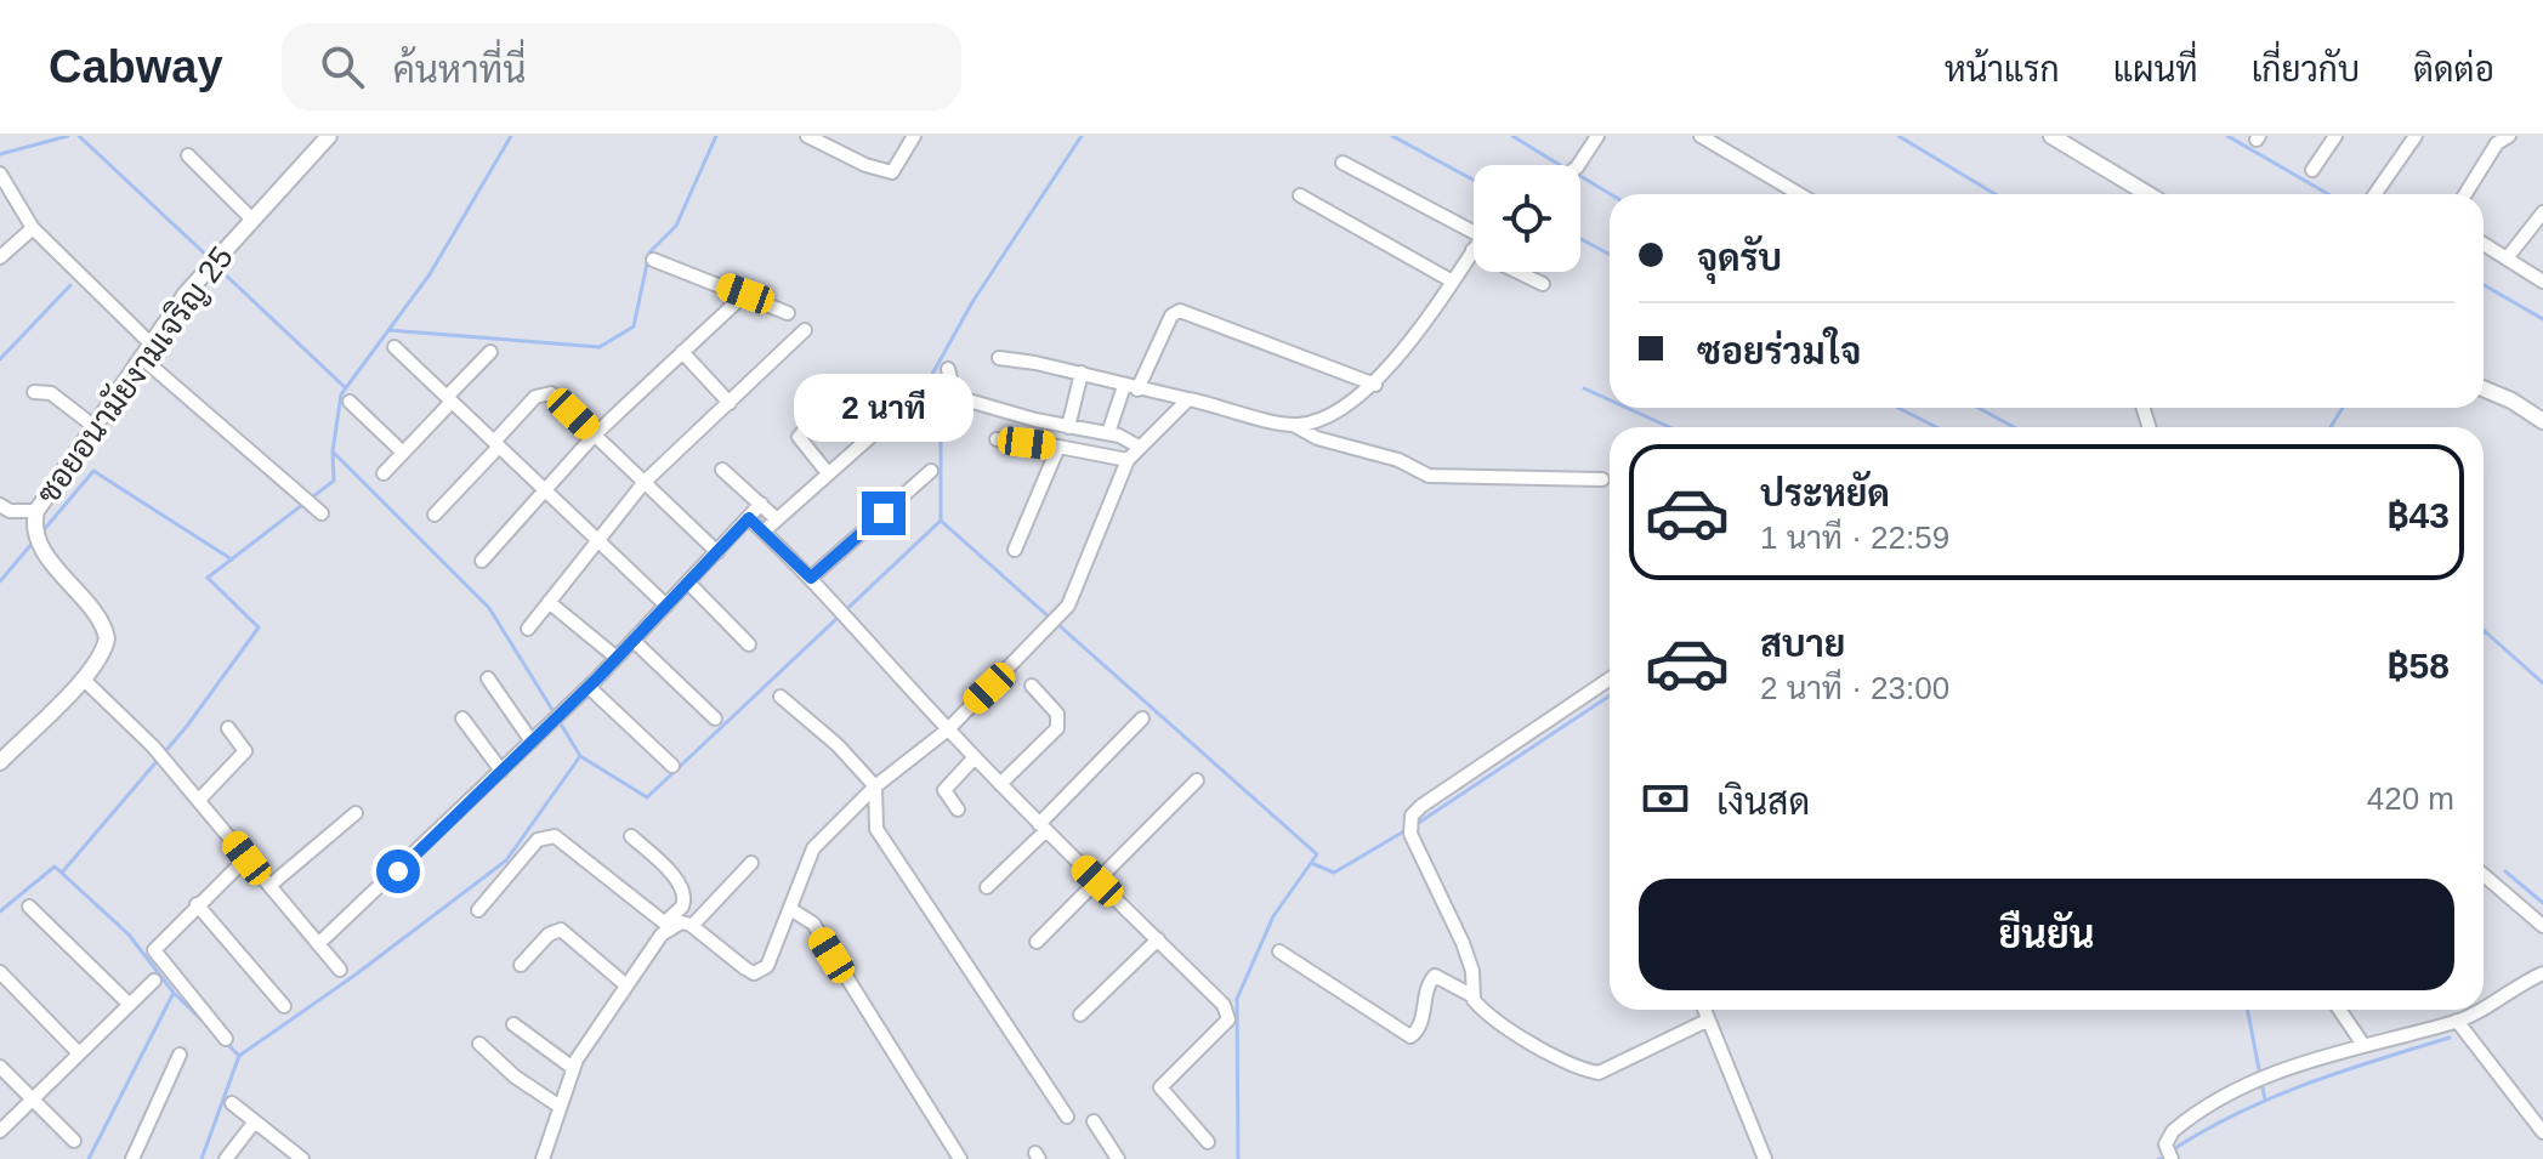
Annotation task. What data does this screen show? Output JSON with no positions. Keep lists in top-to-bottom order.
{
  "streets": {
    "street": ["ซอยอนามัยงามเจริญ 25"]
  },
  "page": {
    "header": "Cabway",
    "search": "ค้นหาที่นี่",
    "nav": [
      "หน้าแรก",
      "แผนที่",
      "เกี่ยวกับ",
      "ติดต่อ"
    ],
    "banner": ["จุดรับ", "ซอยร่วมใจ"],
    "bubble": "2 นาที",
    "list": [
      {
        "name": "ประหยัด",
        "note": "1 นาที · 22:59",
        "value": "฿43"
      },
      {
        "name": "สบาย",
        "note": "2 นาที · 23:00",
        "value": "฿58"
      }
    ],
    "pay": ["เงินสด", "420 m"],
    "buttons": "ยืนยัน"
  }
}
